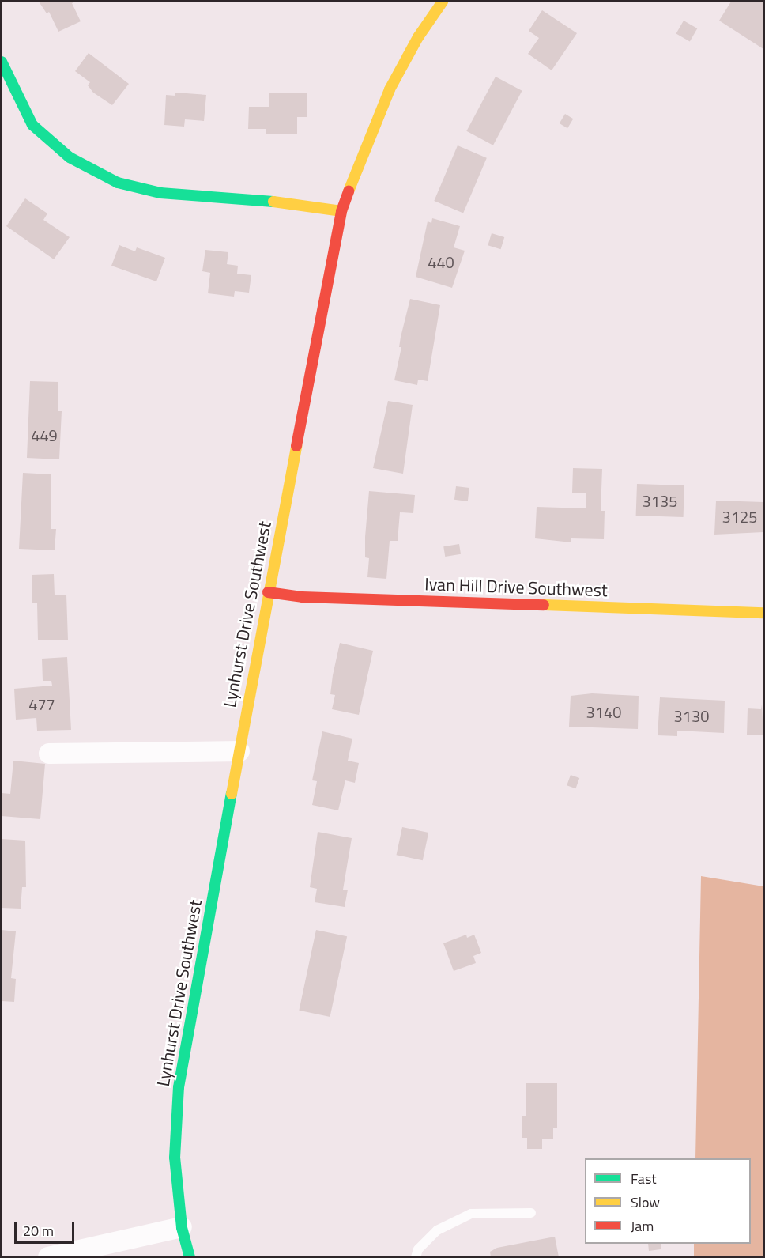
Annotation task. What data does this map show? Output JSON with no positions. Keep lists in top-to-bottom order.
{
  "streets": {
    "street": ["Ivan Hill Drive Southwest", "Lynhurst Drive Southwest"]
  },
  "crossings": [
    ["Ivan Hill Drive Southwest", "Lynhurst Drive Southwest"]
  ],
  "house_numbers": [
    "440",
    "449",
    "3135",
    "3125",
    "477",
    "3140",
    "3130"
  ],
  "legend": ["Fast", "Slow", "Jam"],
  "scale_bar": "20 m"
}
